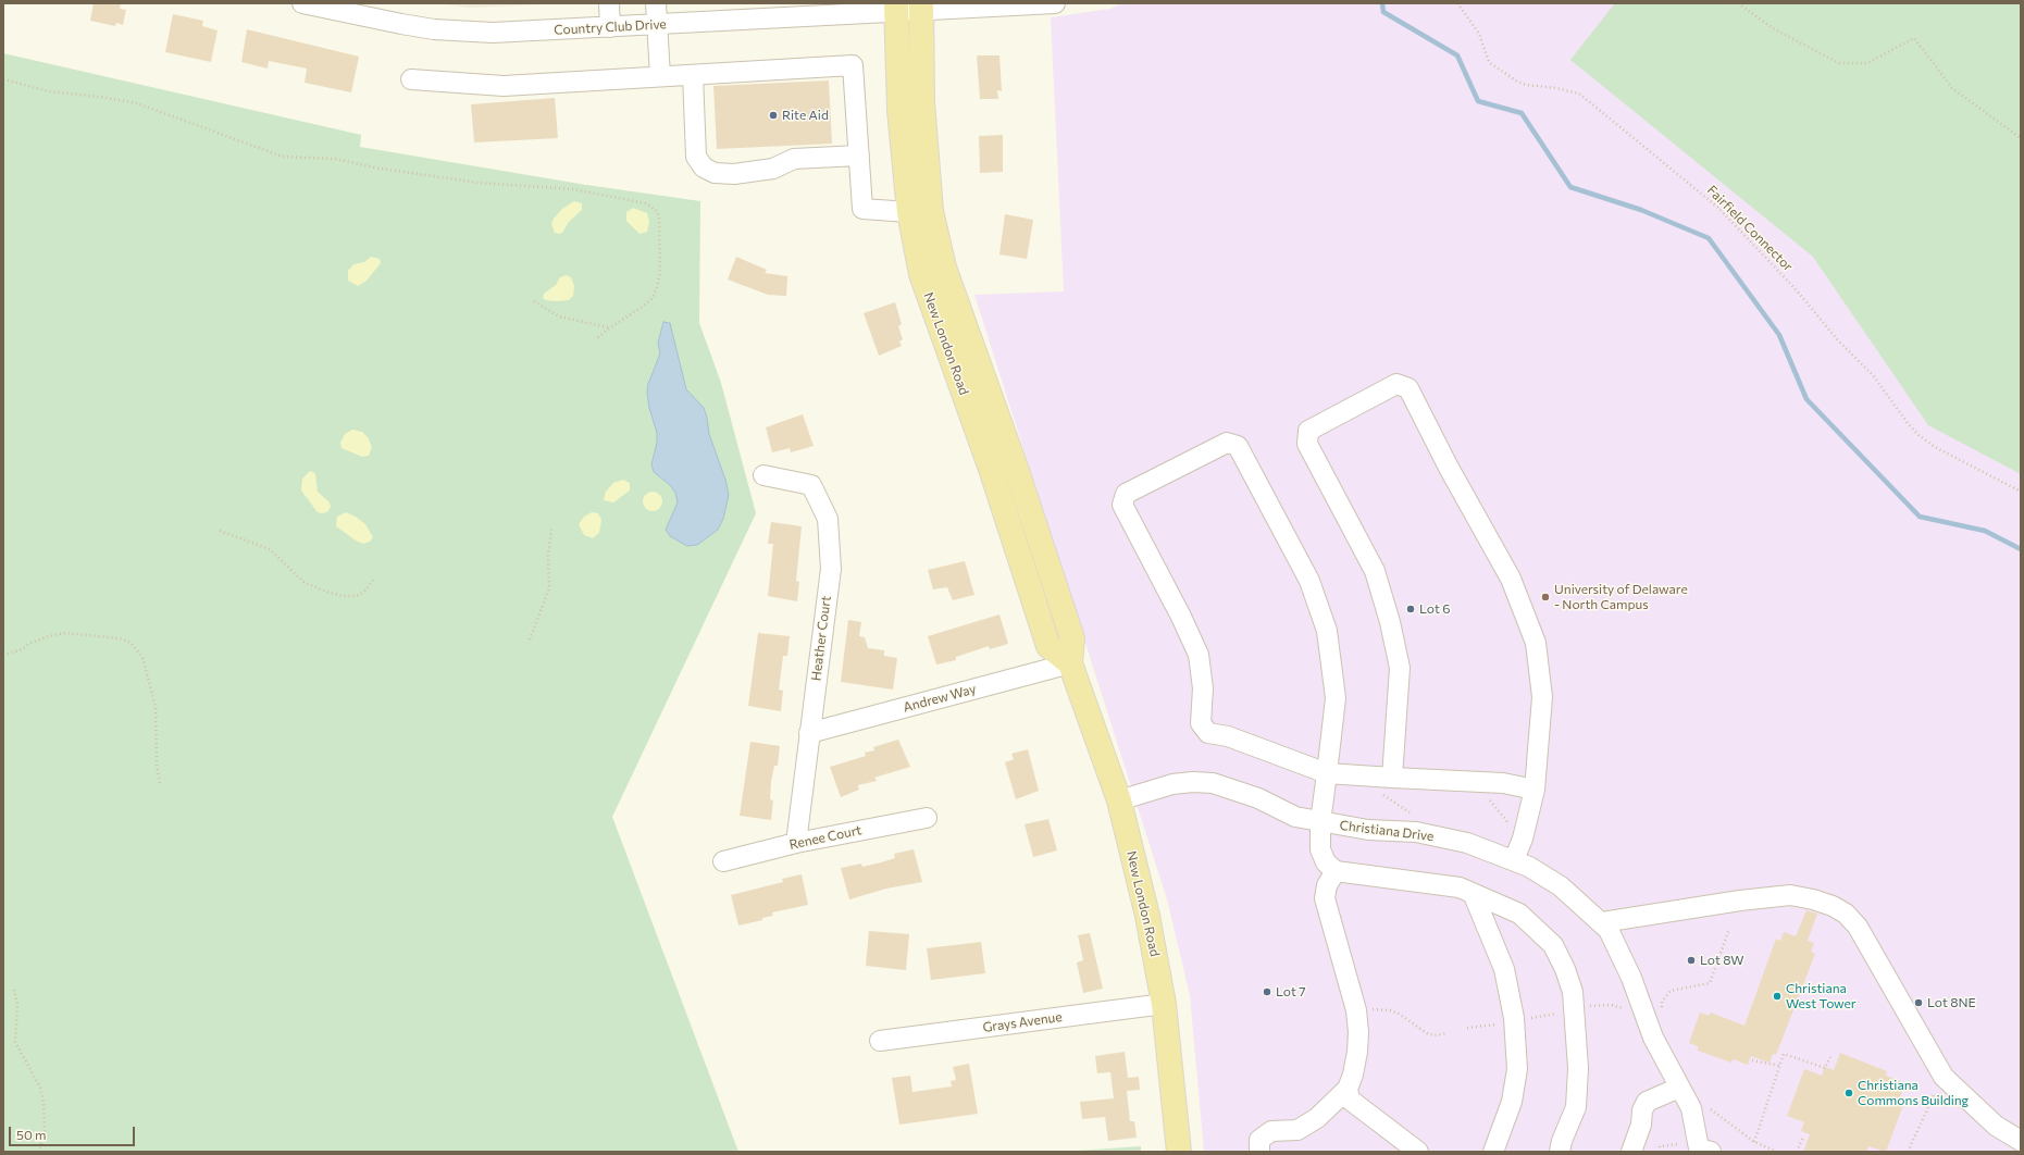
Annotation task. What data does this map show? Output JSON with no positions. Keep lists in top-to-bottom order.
{
  "streets": {
    "main road": ["New London Road"],
    "street": [
      "Country Club Drive",
      "Heather Court",
      "Andrew Way",
      "Christiana Drive",
      "Renee Court",
      "Grays Avenue"
    ],
    "path": ["Fairfield Connector"]
  },
  "crossings": [
    ["Country Club Drive", "New London Road"],
    ["New London Road", "Andrew Way"],
    ["New London Road", "Christiana Drive"],
    ["New London Road", "Grays Avenue"],
    ["Heather Court", "Andrew Way"],
    ["Heather Court", "Renee Court"]
  ],
  "places": [
    "Rite Aid",
    "University of Delaware - North Campus",
    "Lot 6",
    "Lot 8W",
    "Lot 7",
    "Christiana West Tower",
    "Lot 8NE",
    "Christiana Commons Building"
  ],
  "scale_bar": "50 m"
}
